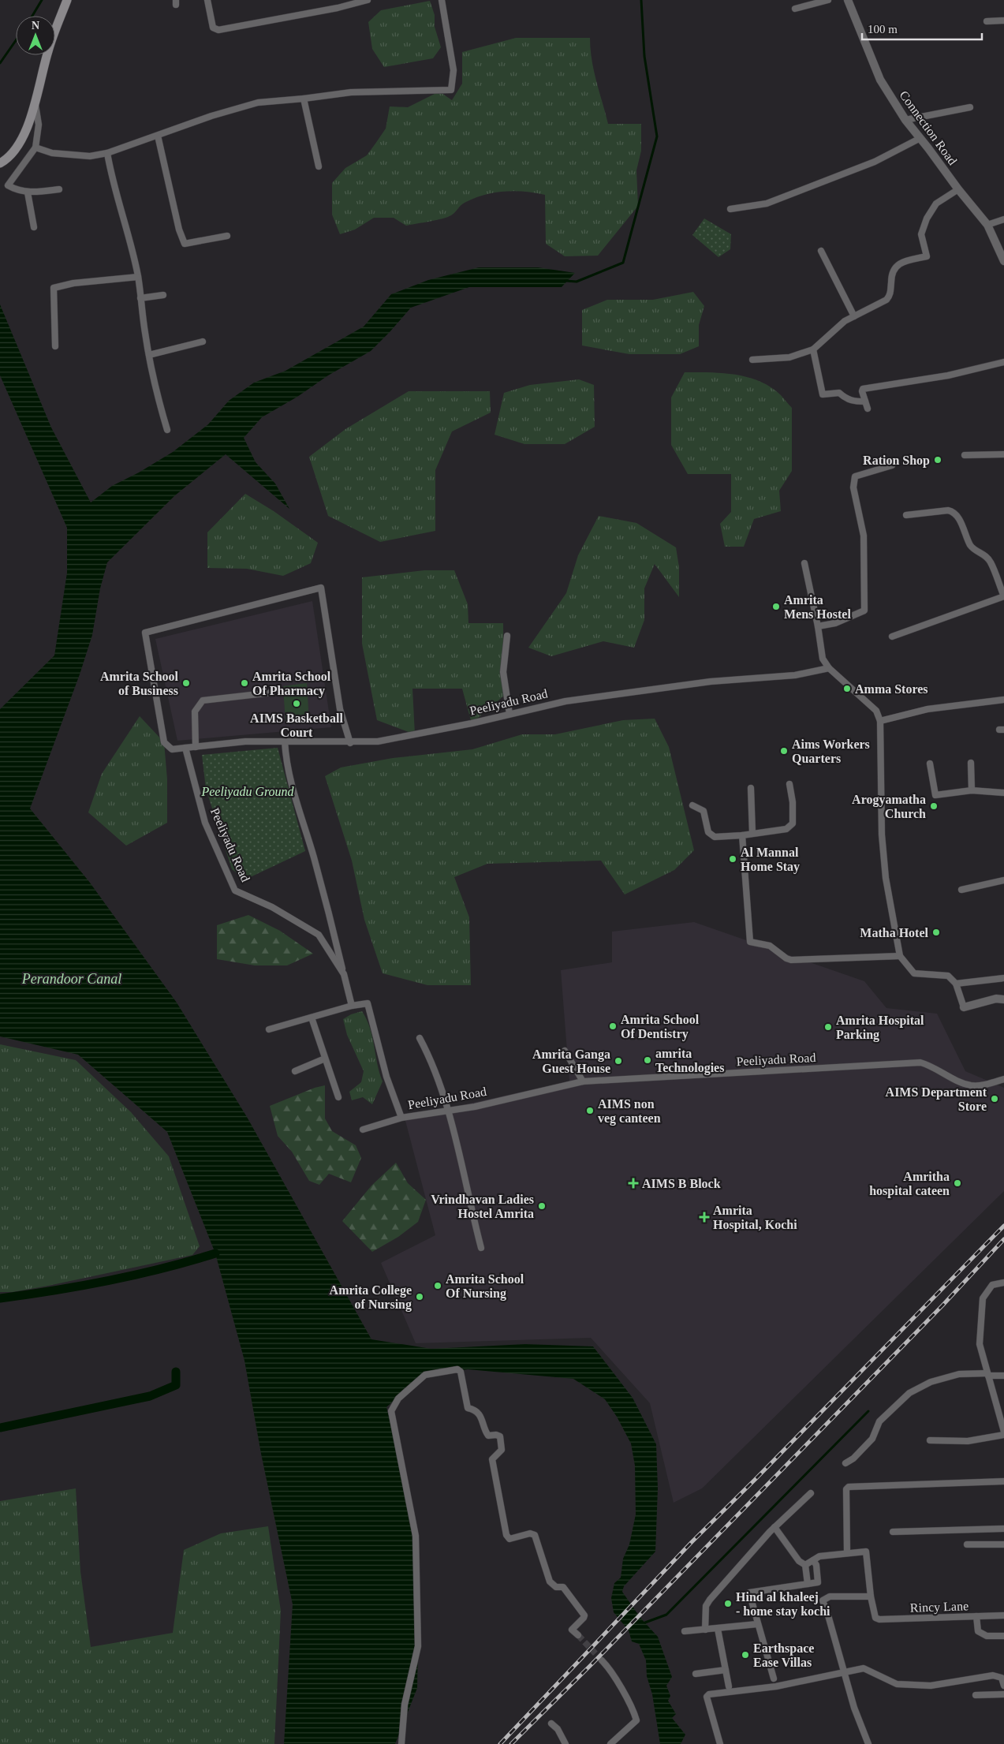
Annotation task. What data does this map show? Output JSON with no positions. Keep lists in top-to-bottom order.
{
  "streets": {
    "street": ["Connection Road", "Peeliyadu Road", "Rincy Lane"]
  },
  "water": ["Perandoor Canal"],
  "parks": ["Peeliyadu Ground"],
  "places": {
    "other": [
      "Ration Shop",
      "Amrita Mens Hostel",
      "Amrita School of Business",
      "Amrita School Of Pharmacy",
      "Amma Stores",
      "AIMS Basketball Court",
      "Aims Workers Quarters",
      "Arogyamatha Church",
      "Al Mannal Home Stay",
      "Matha Hotel",
      "Amrita School Of Dentistry",
      "Amrita Hospital Parking",
      "amrita Technologies",
      "Amrita Ganga Guest House",
      "AIMS Department Store",
      "AIMS non veg canteen",
      "Amritha hospital cateen",
      "Vrindhavan Ladies Hostel Amrita",
      "Amrita School Of Nursing",
      "Amrita College of Nursing",
      "Hind al khaleej - home stay kochi",
      "Earthspace Ease Villas"
    ],
    "health": ["AIMS B Block", "Amrita Hospital, Kochi"]
  },
  "scale_bar": "100 m",
  "north": "top"
}
